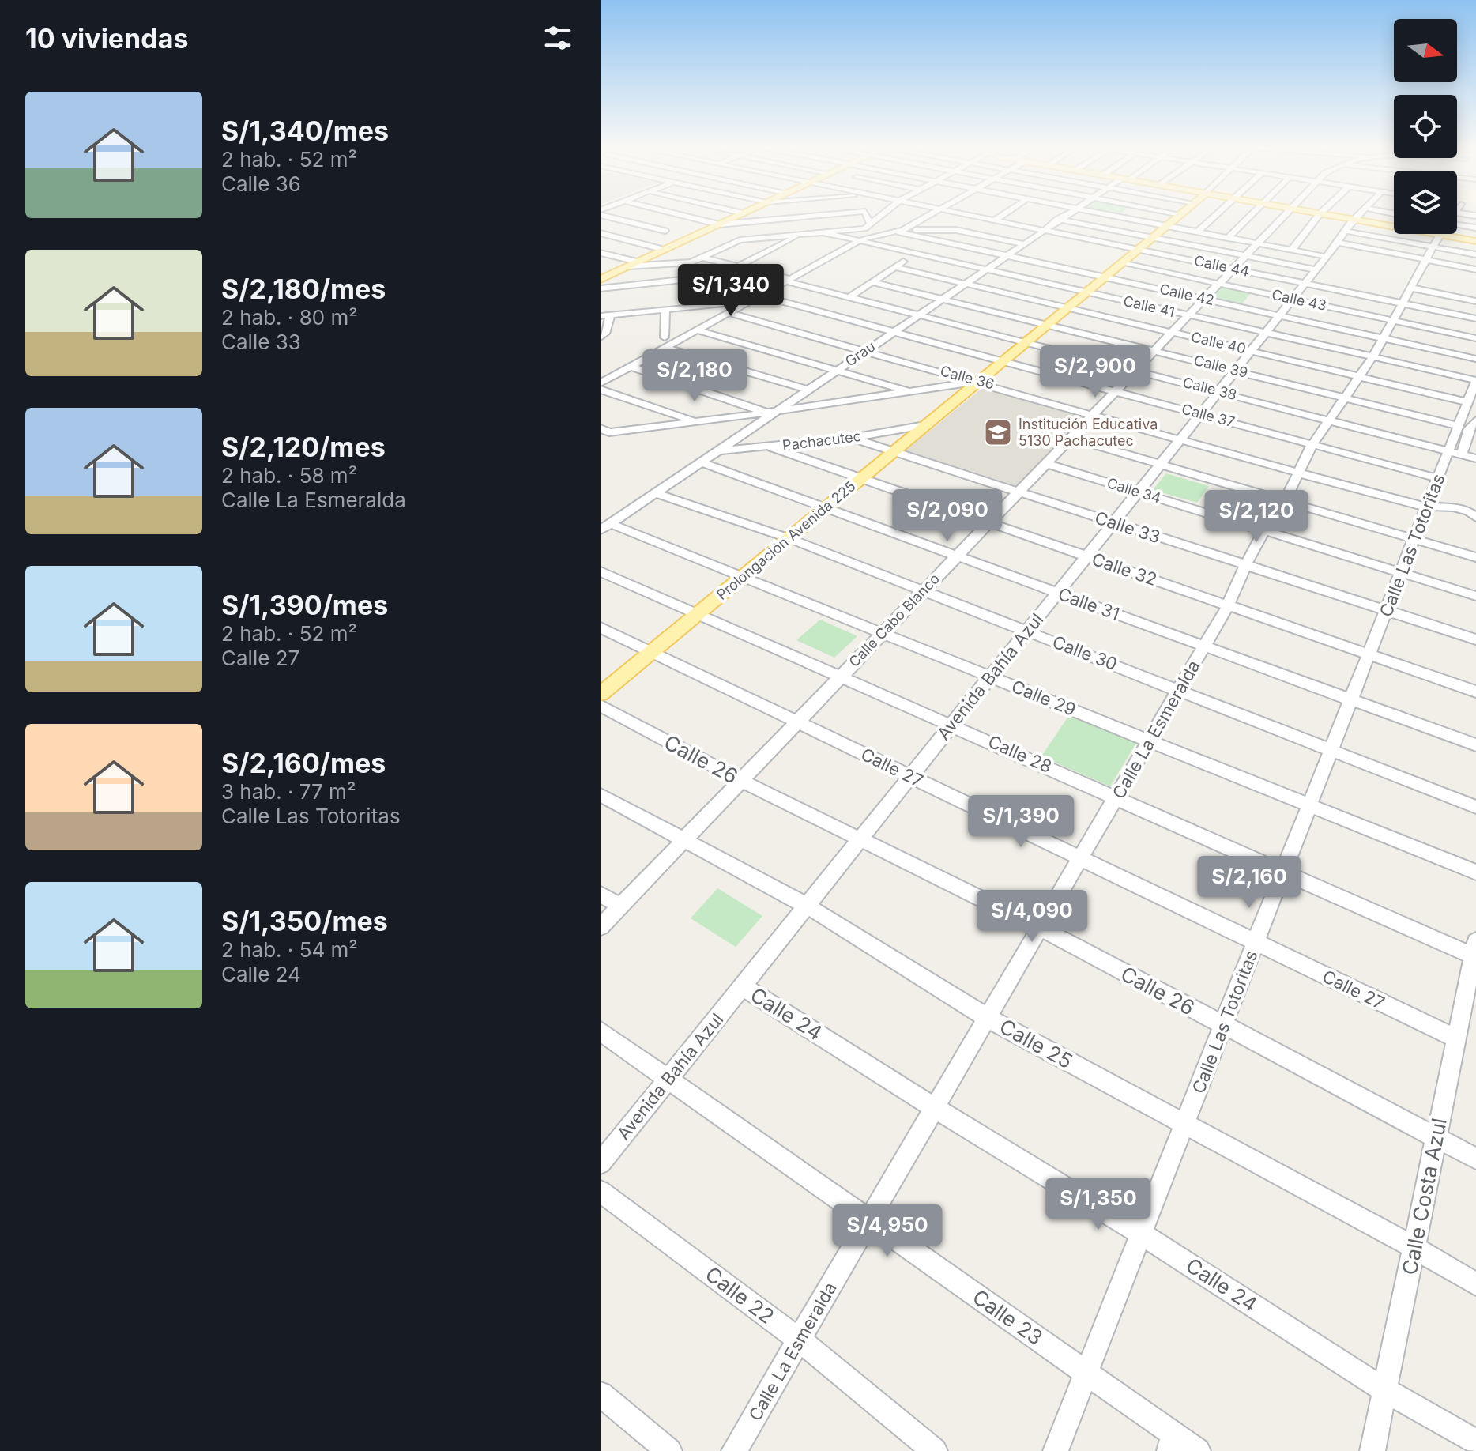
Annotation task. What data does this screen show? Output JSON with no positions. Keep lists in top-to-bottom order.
{
  "streets": {
    "main road": ["Prolongación Avenida 225"],
    "street": [
      "Calle 44",
      "Calle 42",
      "Calle 43",
      "Calle 41",
      "Calle 40",
      "Grau",
      "Calle 39",
      "Calle 36",
      "Calle 38",
      "Calle 37",
      "Pachacutec",
      "Calle 34",
      "Calle 33",
      "Calle Las Totoritas",
      "Calle 32",
      "Calle 31",
      "Calle Cabo Blanco",
      "Calle 30",
      "Avenida Bahía Azul",
      "Calle 29",
      "Calle La Esmeralda",
      "Calle 28",
      "Calle 26",
      "Calle 27",
      "Calle 24",
      "Calle 25",
      "Calle Costa Azul",
      "Calle 22",
      "Calle 23"
    ]
  },
  "crossings": [
    ["Calle 44", "Grau"],
    ["Calle 44", "Prolongación Avenida 225"],
    ["Calle 44", "Calle Cabo Blanco"],
    ["Calle 44", "Avenida Bahía Azul"],
    ["Calle 44", "Calle La Esmeralda"],
    ["Calle 42", "Grau"],
    ["Calle 42", "Prolongación Avenida 225"],
    ["Calle 42", "Calle Cabo Blanco"],
    ["Calle 42", "Avenida Bahía Azul"],
    ["Calle 42", "Calle La Esmeralda"],
    ["Calle 43", "Prolongación Avenida 225"],
    ["Calle 43", "Calle Cabo Blanco"],
    ["Calle 43", "Avenida Bahía Azul"],
    ["Calle 43", "Calle La Esmeralda"],
    ["Calle 41", "Grau"],
    ["Calle 41", "Prolongación Avenida 225"],
    ["Calle 41", "Calle Las Totoritas"],
    ["Calle 41", "Calle Cabo Blanco"],
    ["Calle 41", "Avenida Bahía Azul"],
    ["Calle 41", "Calle La Esmeralda"],
    ["Calle 40", "Grau"],
    ["Calle 40", "Prolongación Avenida 225"],
    ["Calle 40", "Calle Las Totoritas"],
    ["Calle 40", "Calle Cabo Blanco"],
    ["Calle 40", "Avenida Bahía Azul"],
    ["Calle 40", "Calle La Esmeralda"],
    ["Grau", "Calle 39"],
    ["Grau", "Calle 36"],
    ["Grau", "Calle 38"],
    ["Grau", "Calle 37"],
    ["Grau", "Pachacutec"],
    ["Grau", "Calle 31"],
    ["Grau", "Calle 30"],
    ["Grau", "Calle 29"],
    ["Calle 39", "Calle 38"],
    ["Calle 39", "Prolongación Avenida 225"],
    ["Calle 39", "Calle Las Totoritas"],
    ["Calle 39", "Calle Cabo Blanco"],
    ["Calle 39", "Avenida Bahía Azul"],
    ["Calle 39", "Calle La Esmeralda"],
    ["Calle 36", "Prolongación Avenida 225"],
    ["Calle 36", "Calle Las Totoritas"],
    ["Calle 36", "Calle Cabo Blanco"],
    ["Calle 36", "Avenida Bahía Azul"],
    ["Calle 36", "Calle La Esmeralda"],
    ["Calle 38", "Prolongación Avenida 225"],
    ["Calle 38", "Calle Las Totoritas"],
    ["Calle 38", "Calle Cabo Blanco"],
    ["Calle 38", "Avenida Bahía Azul"],
    ["Calle 38", "Calle La Esmeralda"],
    ["Calle 37", "Prolongación Avenida 225"],
    ["Calle 37", "Calle Las Totoritas"],
    ["Calle 37", "Calle Cabo Blanco"],
    ["Calle 37", "Avenida Bahía Azul"],
    ["Calle 37", "Calle La Esmeralda"],
    ["Pachacutec", "Calle 33"],
    ["Pachacutec", "Prolongación Avenida 225"],
    ["Pachacutec", "Calle 32"],
    ["Calle 34", "Calle Las Totoritas"],
    ["Calle 34", "Calle Cabo Blanco"],
    ["Calle 34", "Avenida Bahía Azul"],
    ["Calle 34", "Calle La Esmeralda"],
    ["Calle 33", "Prolongación Avenida 225"],
    ["Calle 33", "Calle Las Totoritas"],
    ["Calle 33", "Calle Cabo Blanco"],
    ["Calle 33", "Avenida Bahía Azul"],
    ["Calle 33", "Calle La Esmeralda"],
    ["Prolongación Avenida 225", "Calle 32"],
    ["Prolongación Avenida 225", "Calle 31"],
    ["Prolongación Avenida 225", "Calle 30"],
    ["Prolongación Avenida 225", "Calle 29"],
    ["Prolongación Avenida 225", "Calle 28"],
    ["Prolongación Avenida 225", "Calle 27"],
    ["Calle Las Totoritas", "Calle 32"],
    ["Calle Las Totoritas", "Calle 31"],
    ["Calle Las Totoritas", "Calle 30"],
    ["Calle Las Totoritas", "Calle 29"],
    ["Calle Las Totoritas", "Calle 28"],
    ["Calle Las Totoritas", "Calle 26"],
    ["Calle Las Totoritas", "Calle 27"],
    ["Calle Las Totoritas", "Calle 24"],
    ["Calle Las Totoritas", "Calle 25"],
    ["Calle Las Totoritas", "Calle 23"],
    ["Calle 32", "Calle Cabo Blanco"],
    ["Calle 32", "Avenida Bahía Azul"],
    ["Calle 32", "Calle La Esmeralda"],
    ["Calle 31", "Calle Cabo Blanco"],
    ["Calle 31", "Avenida Bahía Azul"],
    ["Calle 31", "Calle La Esmeralda"],
    ["Calle Cabo Blanco", "Calle 30"],
    ["Calle Cabo Blanco", "Calle 29"],
    ["Calle Cabo Blanco", "Calle 28"],
    ["Calle Cabo Blanco", "Calle 26"],
    ["Calle Cabo Blanco", "Calle 27"],
    ["Calle Cabo Blanco", "Calle 25"],
    ["Calle 30", "Avenida Bahía Azul"],
    ["Calle 30", "Calle La Esmeralda"],
    ["Avenida Bahía Azul", "Calle 29"],
    ["Avenida Bahía Azul", "Calle 28"],
    ["Avenida Bahía Azul", "Calle 26"],
    ["Avenida Bahía Azul", "Calle 27"],
    ["Avenida Bahía Azul", "Calle 24"],
    ["Avenida Bahía Azul", "Calle 25"],
    ["Avenida Bahía Azul", "Calle 23"],
    ["Calle 29", "Calle La Esmeralda"],
    ["Calle La Esmeralda", "Calle 28"],
    ["Calle La Esmeralda", "Calle 26"],
    ["Calle La Esmeralda", "Calle 27"],
    ["Calle La Esmeralda", "Calle 24"],
    ["Calle La Esmeralda", "Calle 25"],
    ["Calle La Esmeralda", "Calle 22"],
    ["Calle La Esmeralda", "Calle 23"],
    ["Calle 28", "Calle Costa Azul"],
    ["Calle 26", "Calle Costa Azul"],
    ["Calle 27", "Calle Costa Azul"],
    ["Calle 24", "Calle Costa Azul"],
    ["Calle 25", "Calle Costa Azul"]
  ],
  "places": {
    "school or university": ["Institución Educativa 5130 Pachacutec"]
  },
  "north": "right",
  "page": {
    "heading": "10 viviendas",
    "list": [
      {
        "name": "S/1,340/mes",
        "note": "2 hab. · 52 m² · Calle 36"
      },
      {
        "name": "S/2,180/mes",
        "note": "2 hab. · 80 m² · Calle 33"
      },
      {
        "name": "S/2,120/mes",
        "note": "2 hab. · 58 m² · Calle La Esmeralda"
      },
      {
        "name": "S/1,390/mes",
        "note": "2 hab. · 52 m² · Calle 27"
      },
      {
        "name": "S/2,160/mes",
        "note": "3 hab. · 77 m² · Calle Las Totoritas"
      },
      {
        "name": "S/1,350/mes",
        "note": "2 hab. · 54 m² · Calle 24"
      }
    ],
    "price": [
      "S/1,340",
      "S/2,900",
      "S/2,180",
      "S/2,090",
      "S/2,120",
      "S/1,390",
      "S/2,160",
      "S/4,090",
      "S/1,350",
      "S/4,950"
    ]
  }
}
